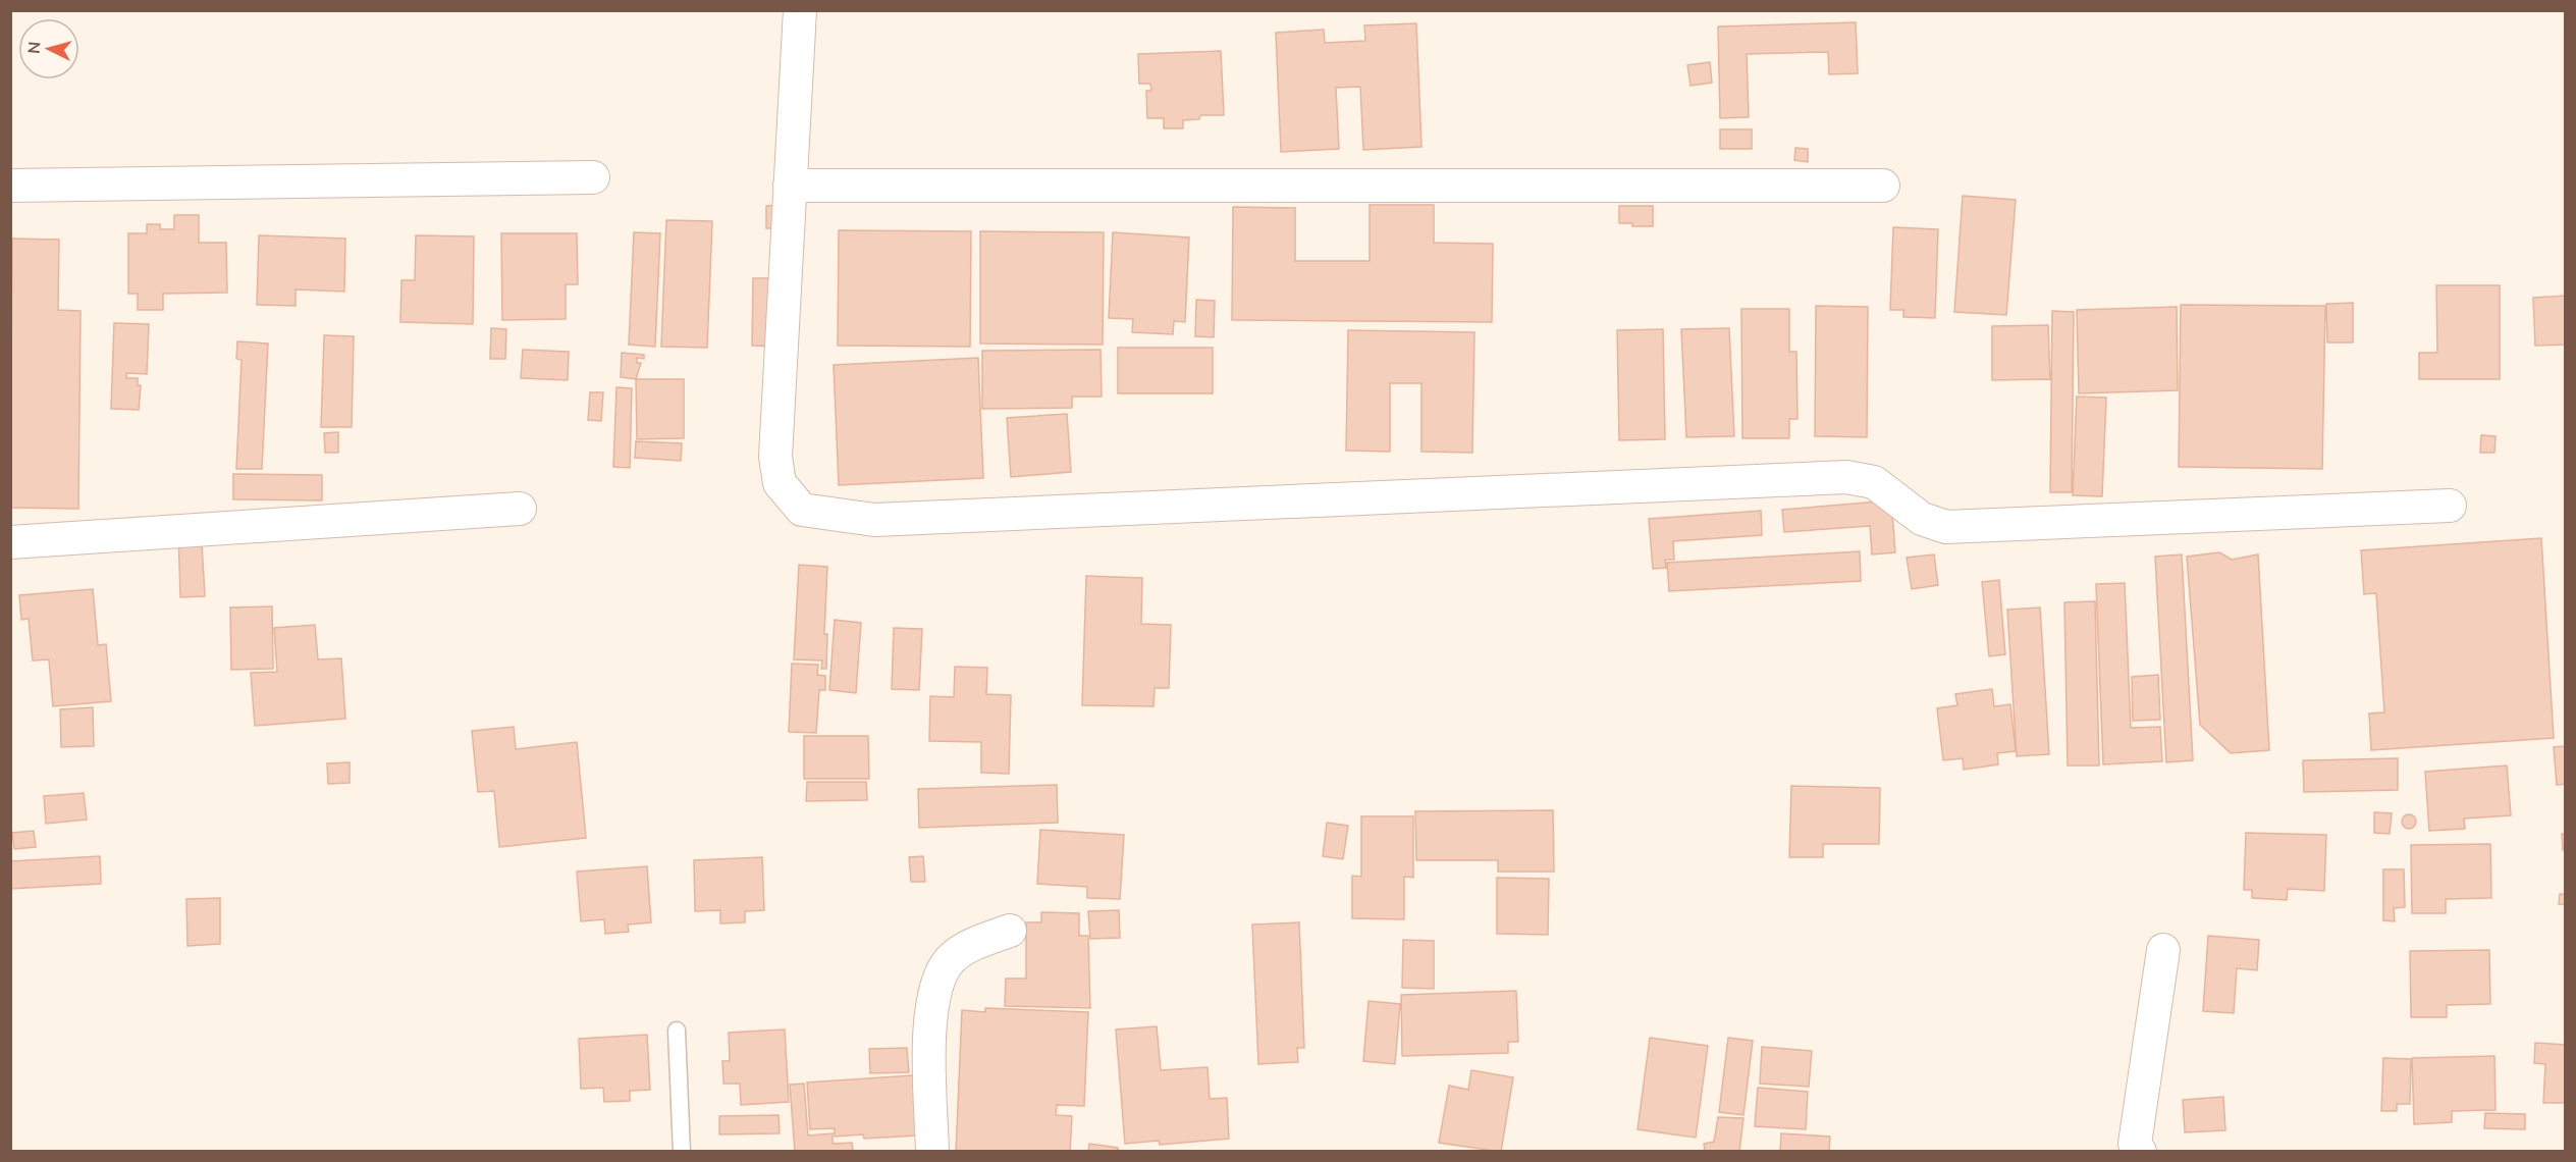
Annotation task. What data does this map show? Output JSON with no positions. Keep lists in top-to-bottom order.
{
  "north": "left"
}
